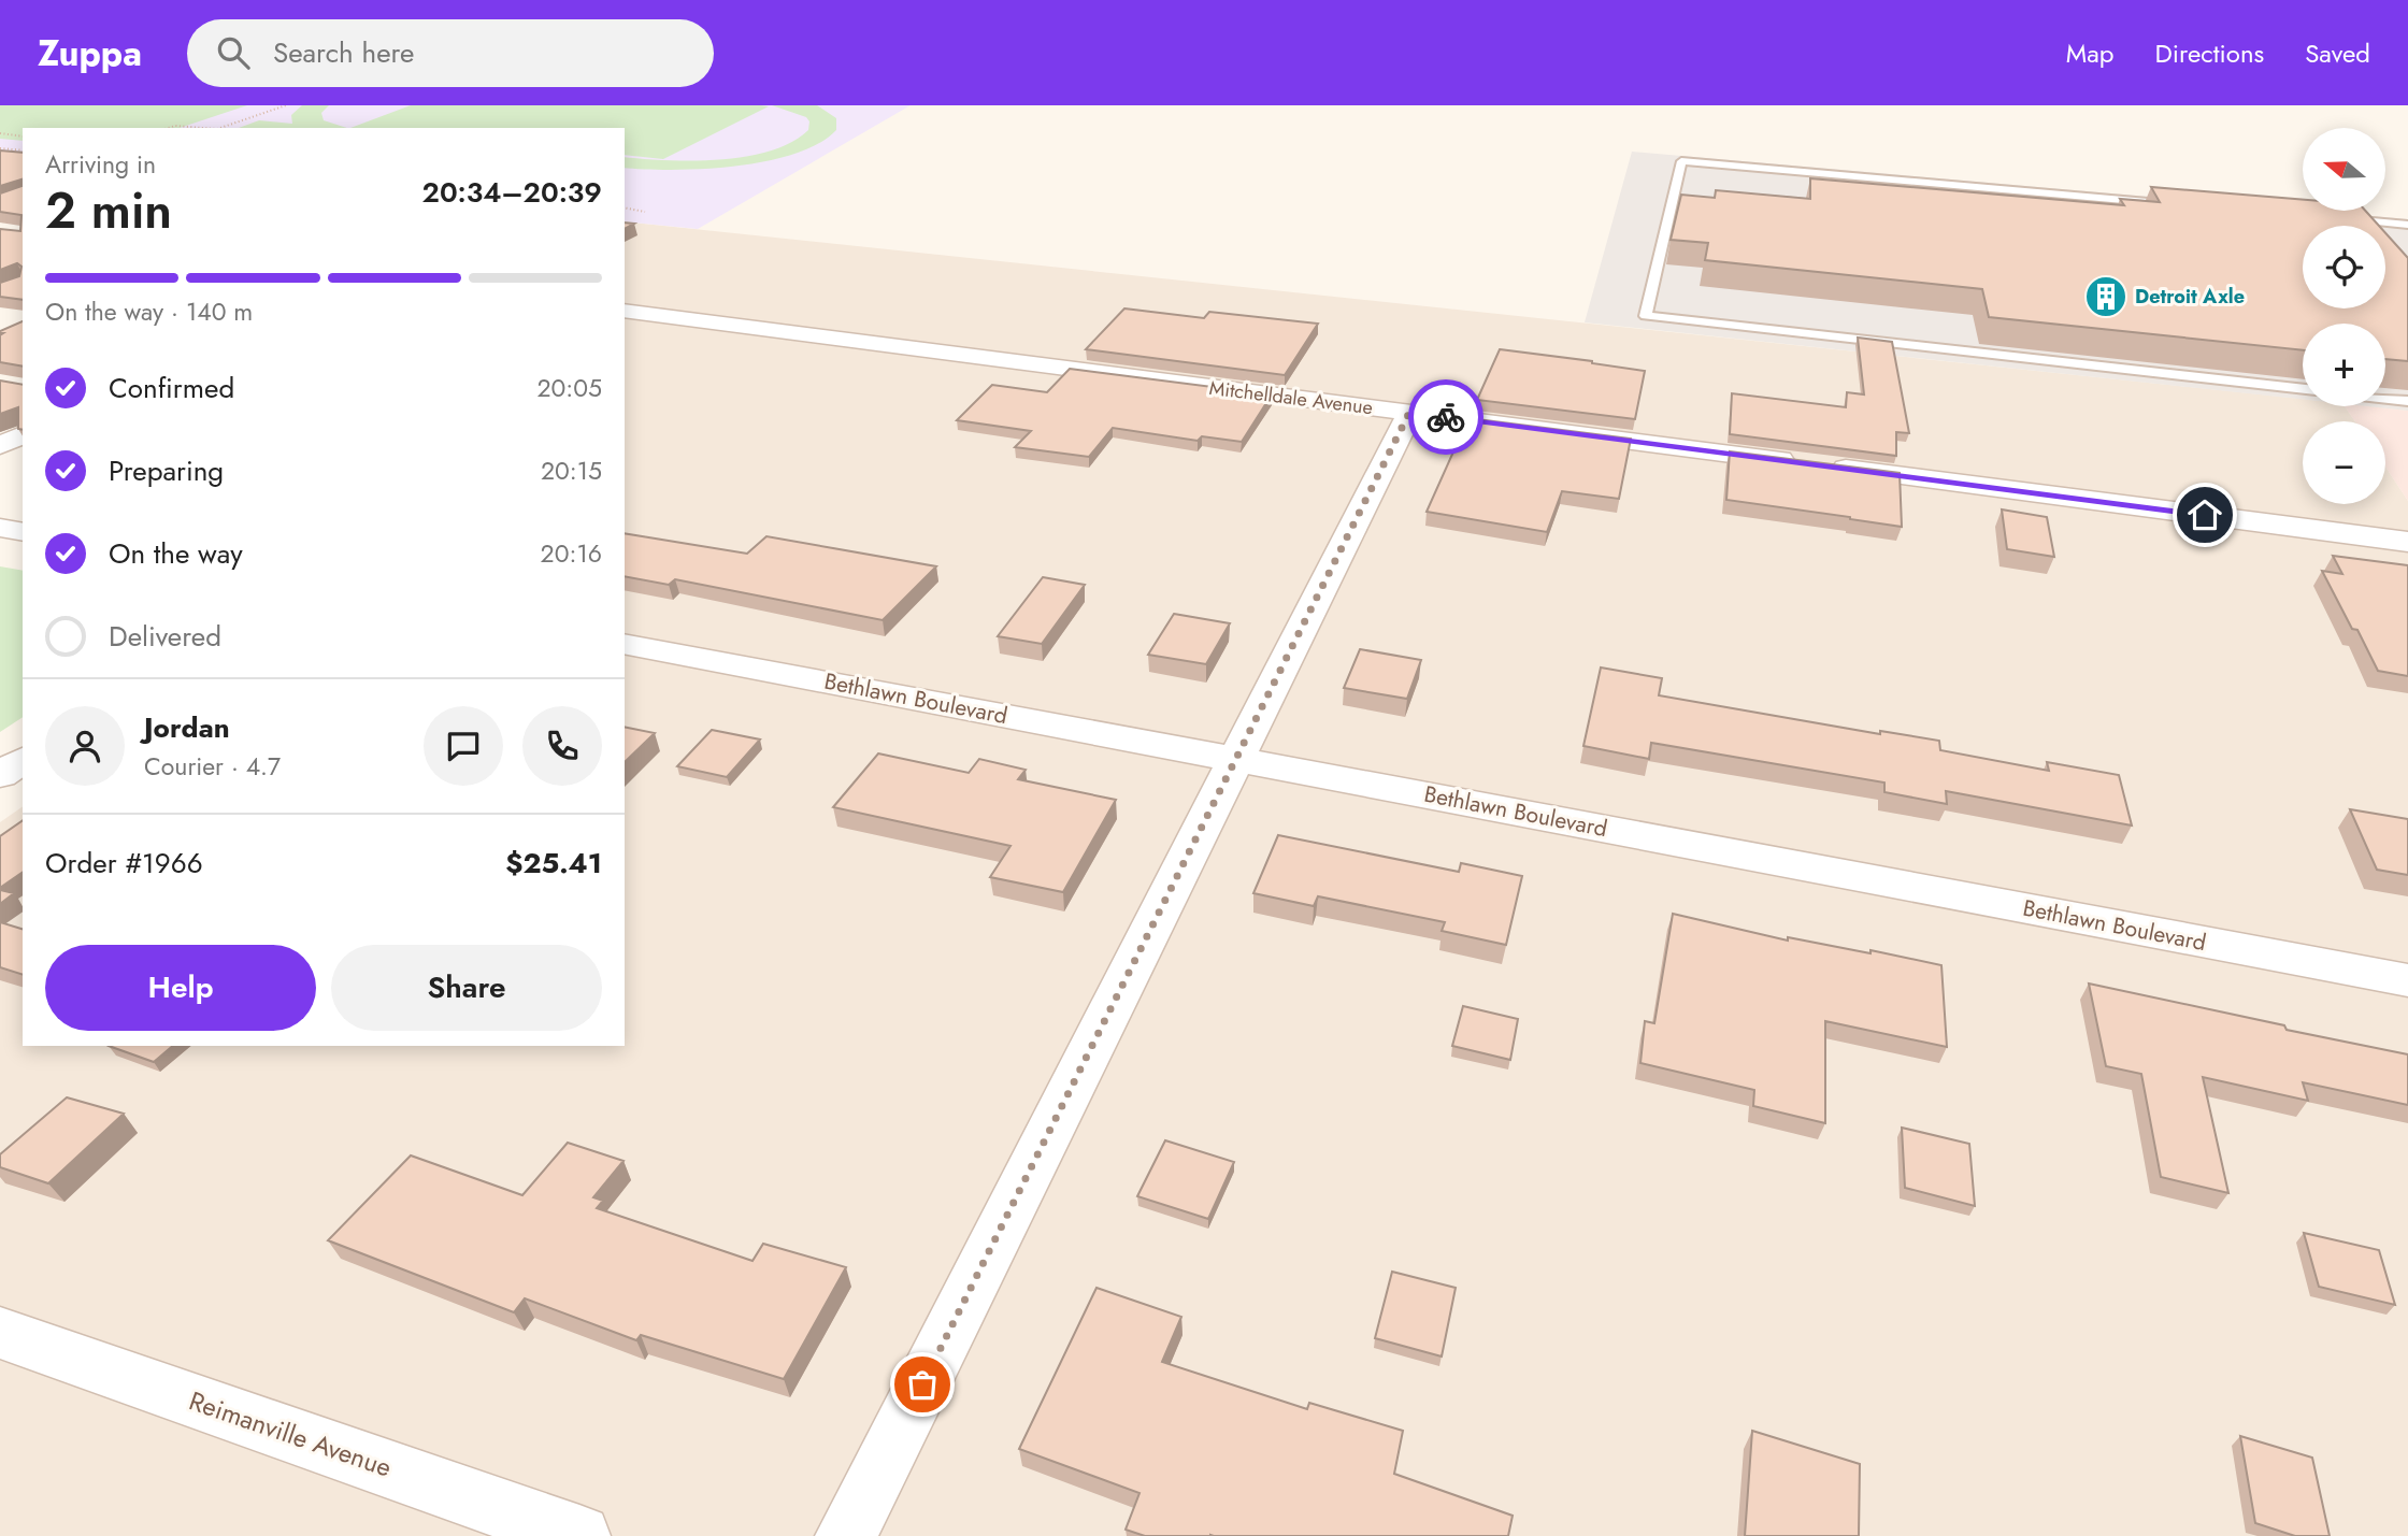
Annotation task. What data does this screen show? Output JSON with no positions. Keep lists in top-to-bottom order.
{
  "streets": {
    "street": ["Mitchelldale Avenue", "Bethlawn Boulevard", "Reimanville Avenue"]
  },
  "places": {
    "building": ["Detroit Axle"]
  },
  "north": "left",
  "page": {
    "header": "Zuppa",
    "search": "Search here",
    "nav": ["Map", "Directions", "Saved"],
    "map_buttons": ["+", "−"],
    "heading": ["2 min", "Arriving in", "20:34–20:39"],
    "panel": [
      "Jordan",
      "Courier · 4.7",
      "Order #1966",
      "$25.41"
    ],
    "bar": "On the way · 140 m",
    "list": [
      ["Confirmed", "20:05"],
      ["Preparing", "20:15"],
      ["On the way", "20:16"],
      "Delivered"
    ],
    "buttons": ["Help", "Share"]
  }
}
